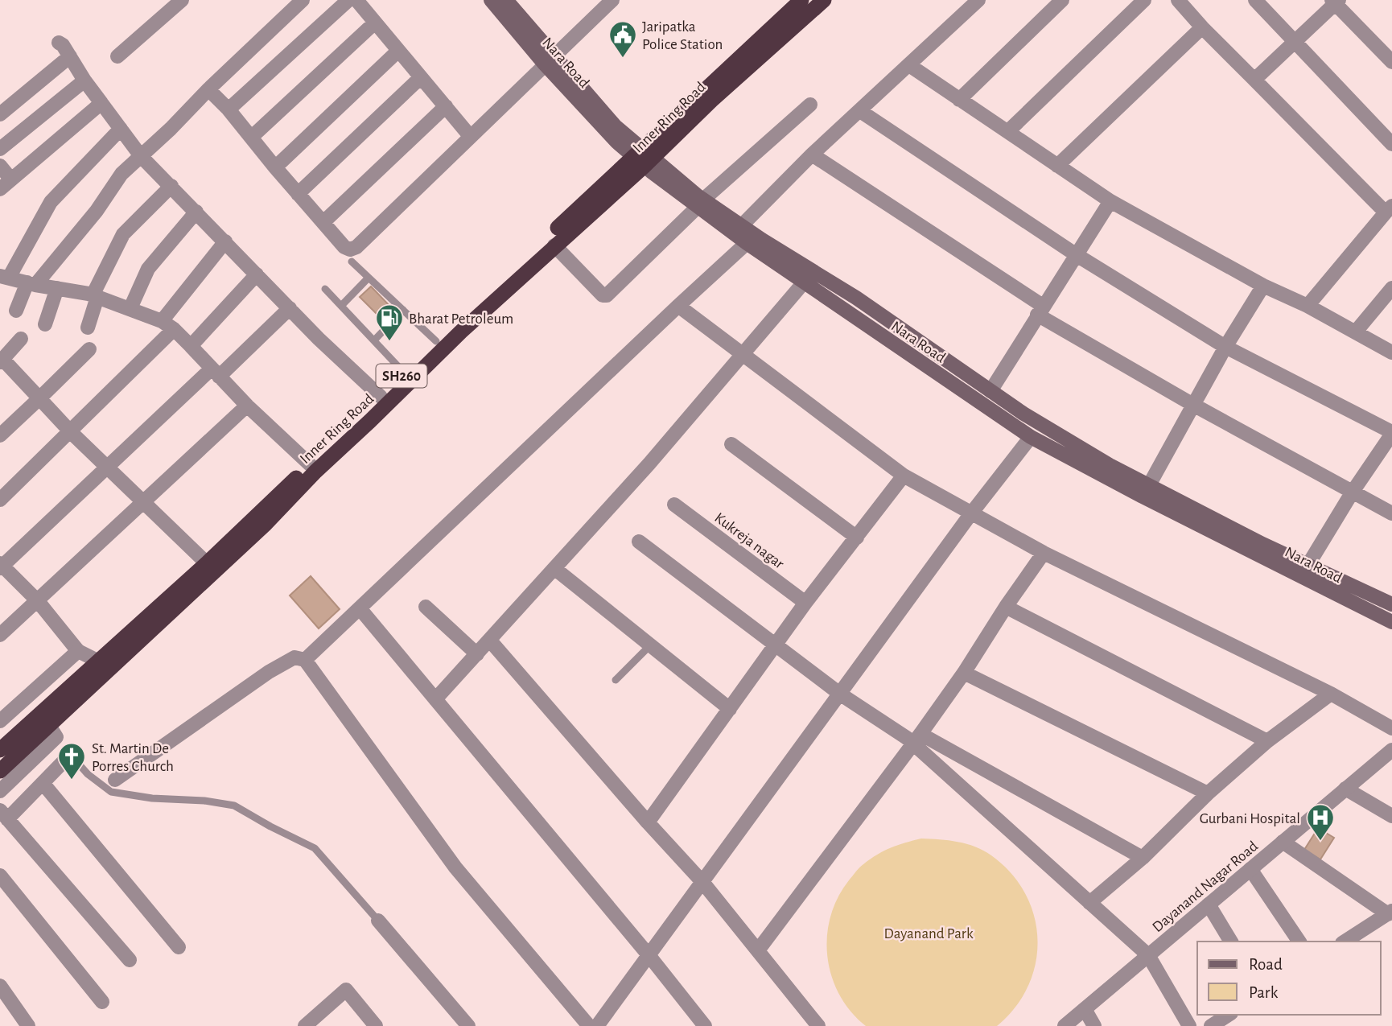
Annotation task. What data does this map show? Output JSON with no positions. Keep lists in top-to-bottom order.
{
  "streets": {
    "highway": ["Inner Ring Road", "SH260"],
    "main road": ["Nara Road"],
    "street": ["Kukreja nagar", "Dayanand Nagar Road"]
  },
  "crossings": [
    ["Nara Road", "Inner Ring Road"]
  ],
  "parks": ["Dayanand Park"],
  "places": {
    "public building": ["Jaripatka Police Station"],
    "fuel station": ["Bharat Petroleum"],
    "church": ["St. Martin De Porres Church"],
    "hospital": ["Gurbani Hospital"]
  },
  "legend": ["Road", "Park"]
}
